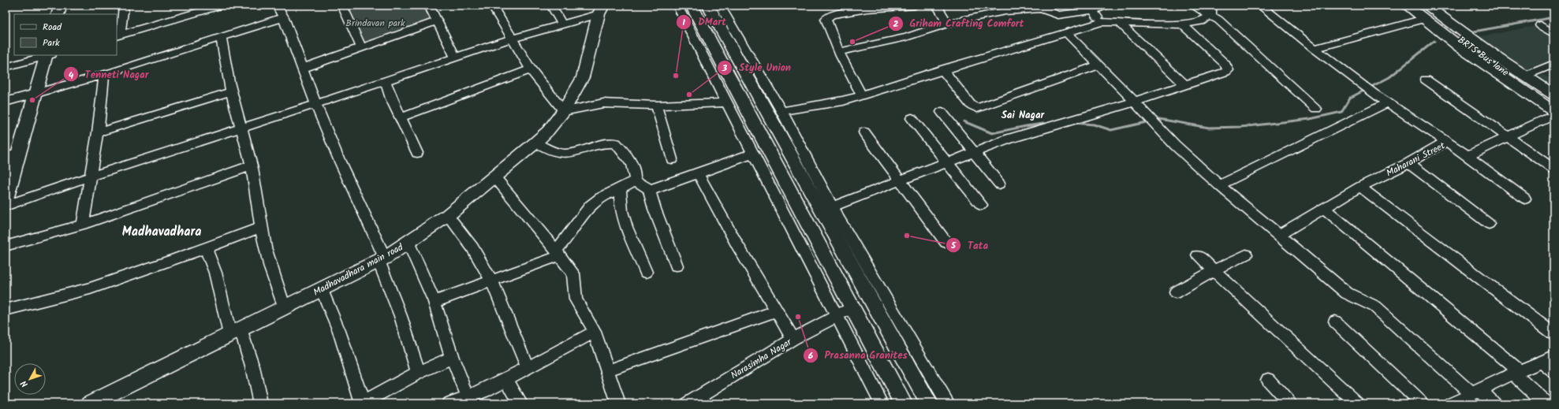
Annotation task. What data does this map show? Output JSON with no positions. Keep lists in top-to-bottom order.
{
  "streets": {
    "main road": ["BRTS Bus lane", "Madhavadhara main road"],
    "street": ["Maharani Street", "Narasimha Nagar"]
  },
  "districts": ["Sai Nagar", "Madhavadhara"],
  "parks": ["Brindavan park"],
  "places": [
    "Griham Crafting Comfort",
    "DMart",
    "Style Union",
    "Tenneti Nagar",
    "Tata",
    "Prasanna Granites"
  ],
  "legend": ["Road", "Park"],
  "north": "bottom left"
}
